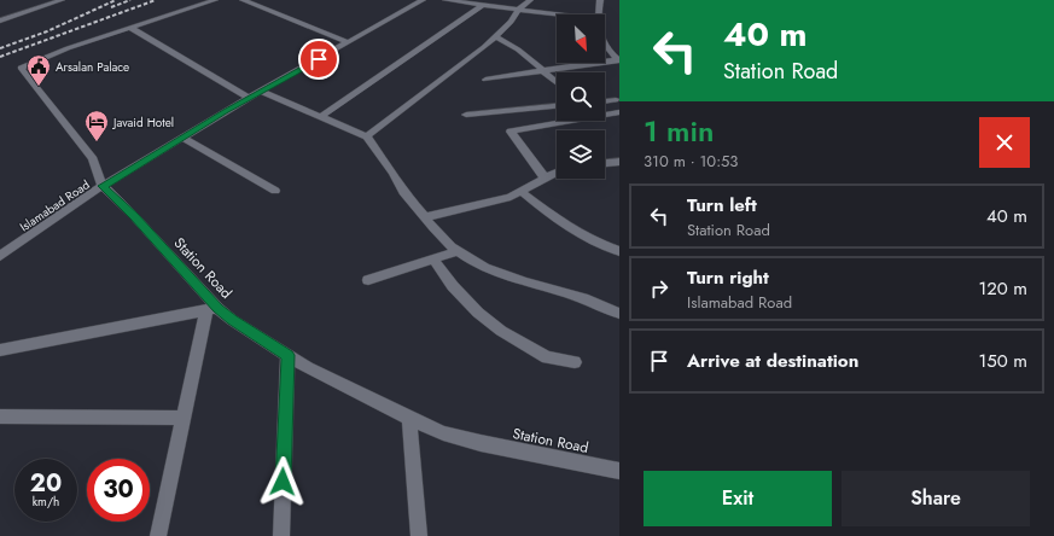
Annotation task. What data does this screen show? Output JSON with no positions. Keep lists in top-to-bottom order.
{
  "streets": {
    "street": ["Islamabad Road", "Station Road"]
  },
  "crossings": [
    ["Islamabad Road", "Station Road"]
  ],
  "places": {
    "public building": ["Arsalan Palace"],
    "hotel": ["Javaid Hotel"]
  },
  "north": "bottom right",
  "page": {
    "turn": ["40 m", "Station Road"],
    "heading": ["1 min", "310 m · 10:53"],
    "list": [
      {
        "name": "Turn left",
        "note": "Station Road",
        "value": "40 m"
      },
      {
        "name": "Turn right",
        "note": "Islamabad Road",
        "value": "120 m"
      },
      {
        "name": "Arrive at destination",
        "value": "150 m"
      }
    ],
    "speed": "20 km/h",
    "limit": "30",
    "buttons": ["Exit", "Share"]
  }
}
